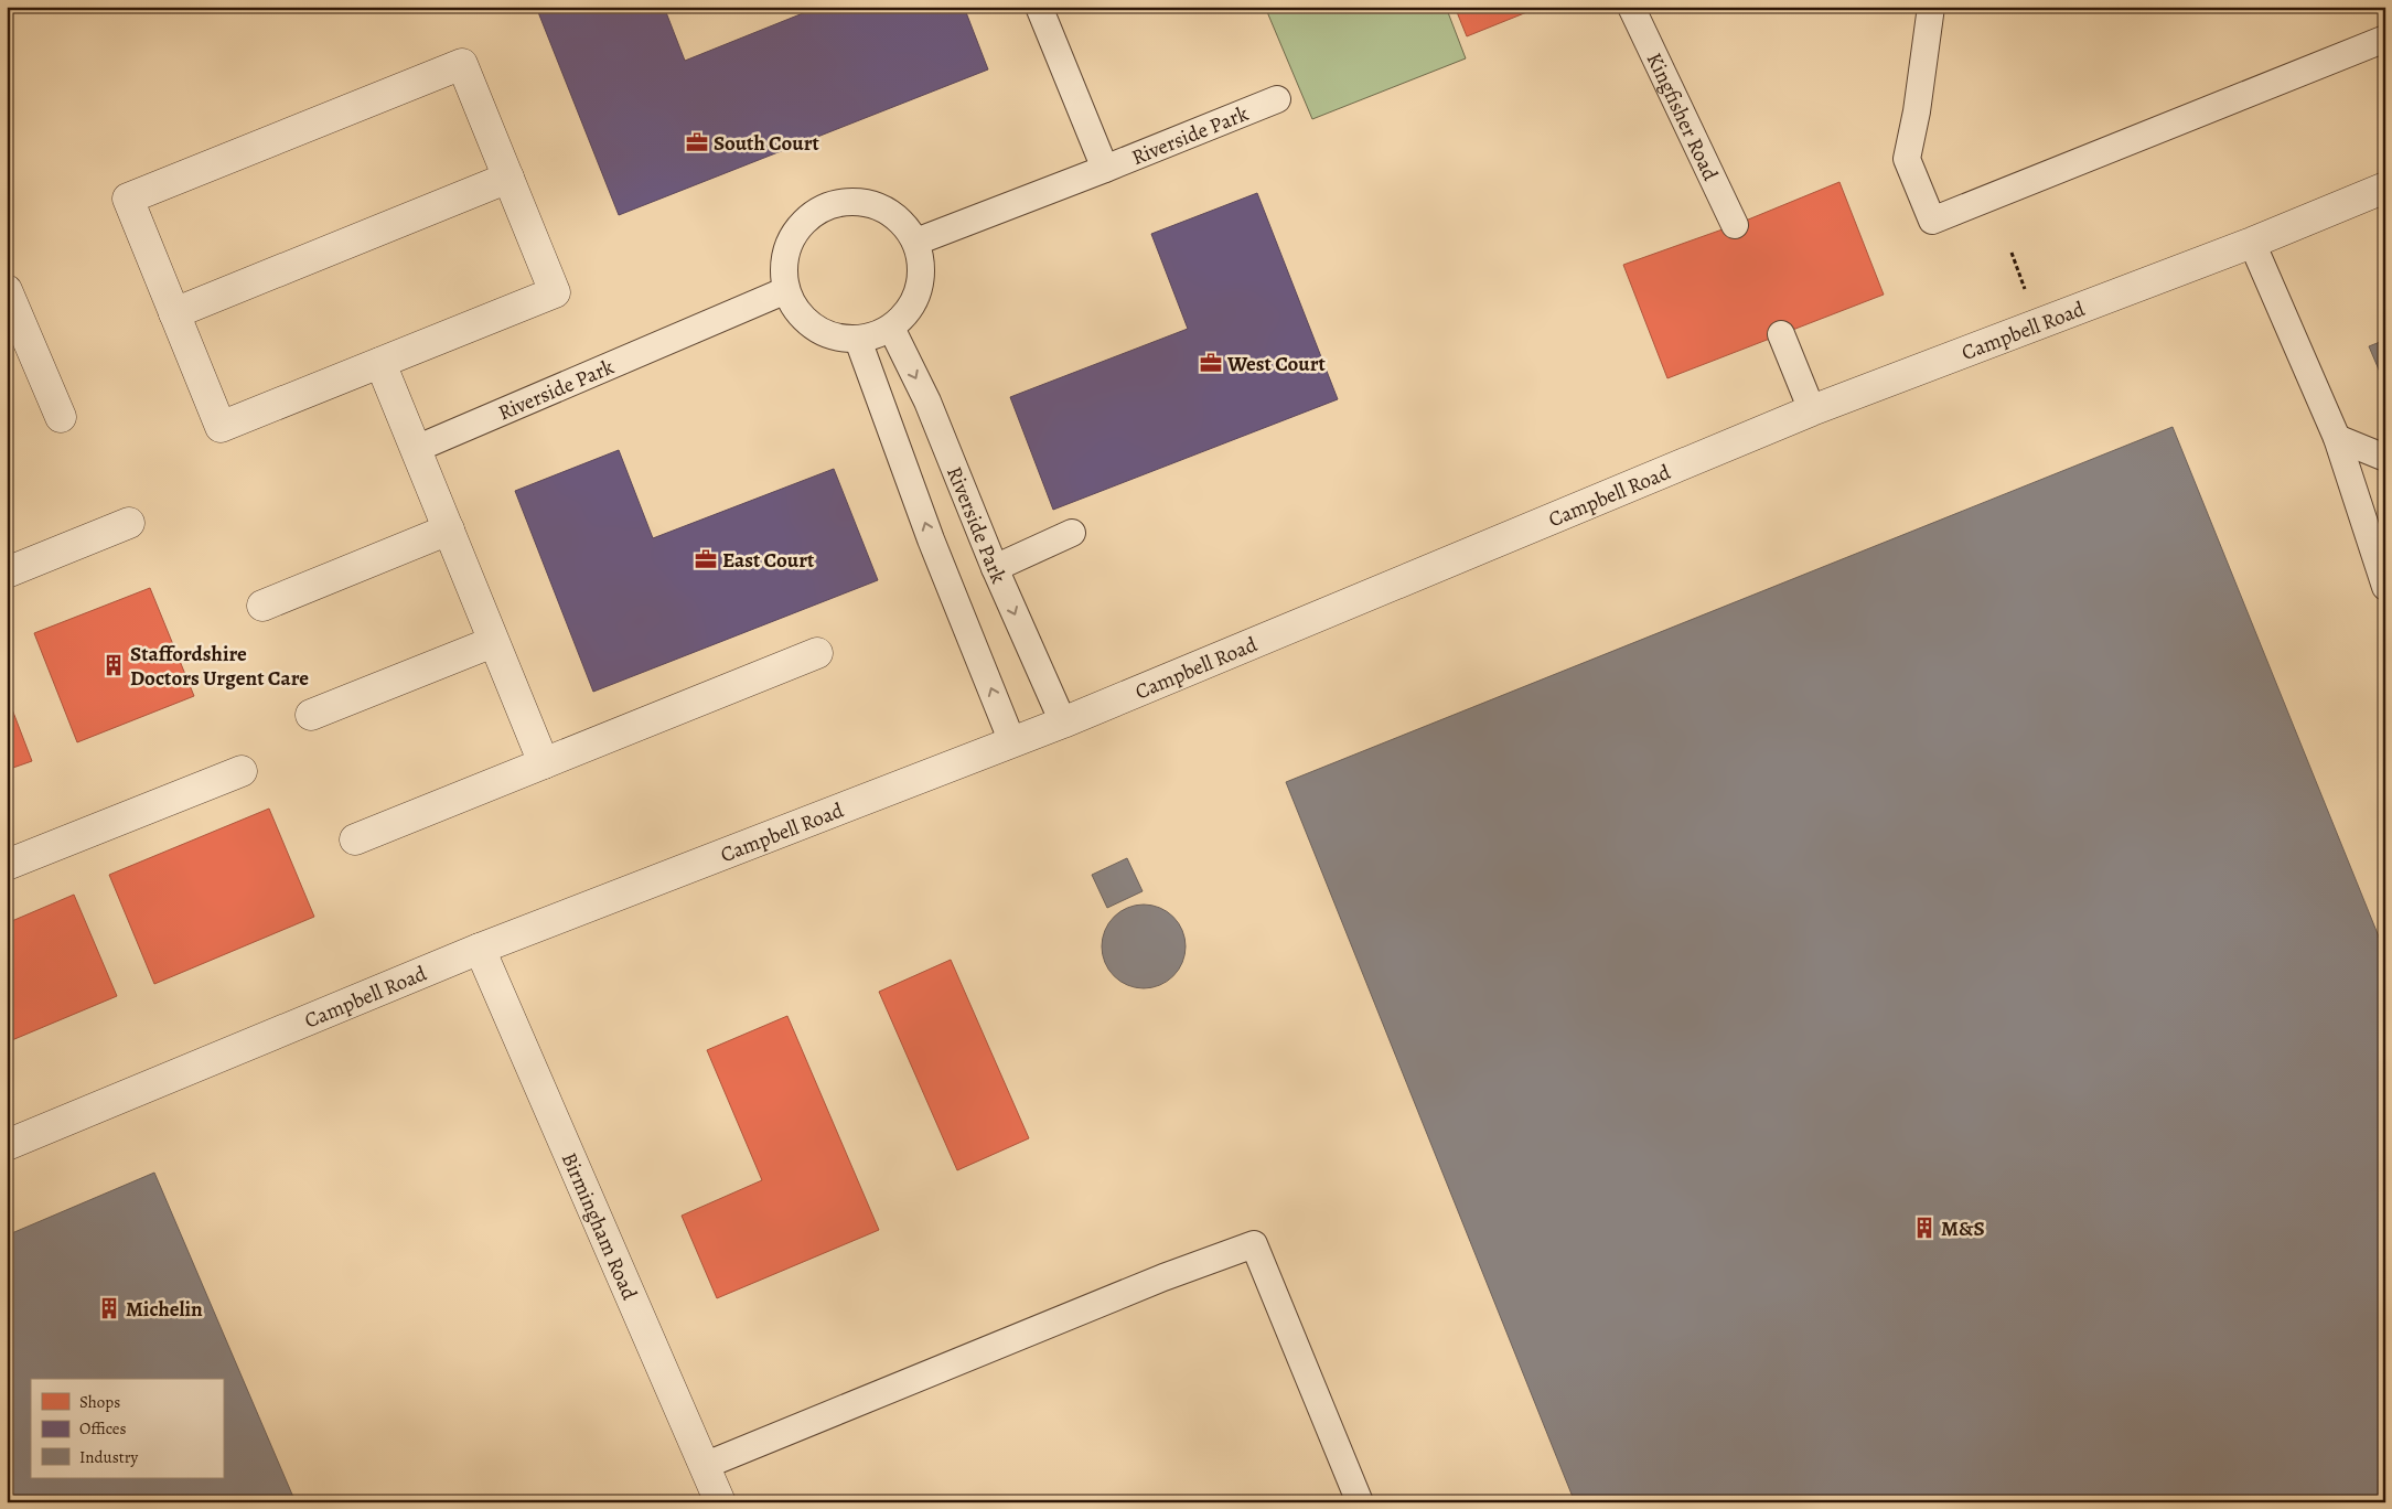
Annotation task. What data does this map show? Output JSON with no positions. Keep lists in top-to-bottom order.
{
  "streets": {
    "street": ["Campbell Road", "Birmingham Road"],
    "lane": ["Kingfisher Road", "Riverside Park"]
  },
  "crossings": [
    ["Riverside Park", "Campbell Road"],
    ["Campbell Road", "Birmingham Road"]
  ],
  "places": {
    "office": ["South Court", "West Court", "East Court"],
    "building": ["Staffordshire Doctors Urgent Care", "M&S", "Michelin"]
  },
  "legend": ["Shops", "Offices", "Industry"]
}
